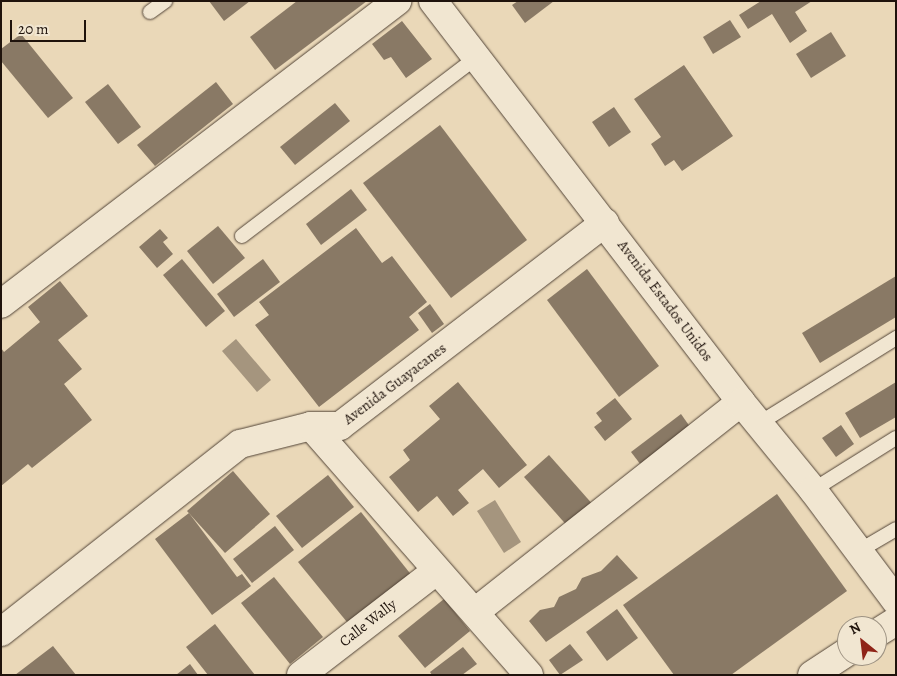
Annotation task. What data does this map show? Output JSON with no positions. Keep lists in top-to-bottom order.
{
  "streets": {
    "street": ["Avenida Estados Unidos", "Avenida Guayacanes", "Calle Wally"]
  },
  "crossings": [
    ["Avenida Estados Unidos", "Avenida Guayacanes"]
  ],
  "scale_bar": "20 m",
  "north": "top left"
}
